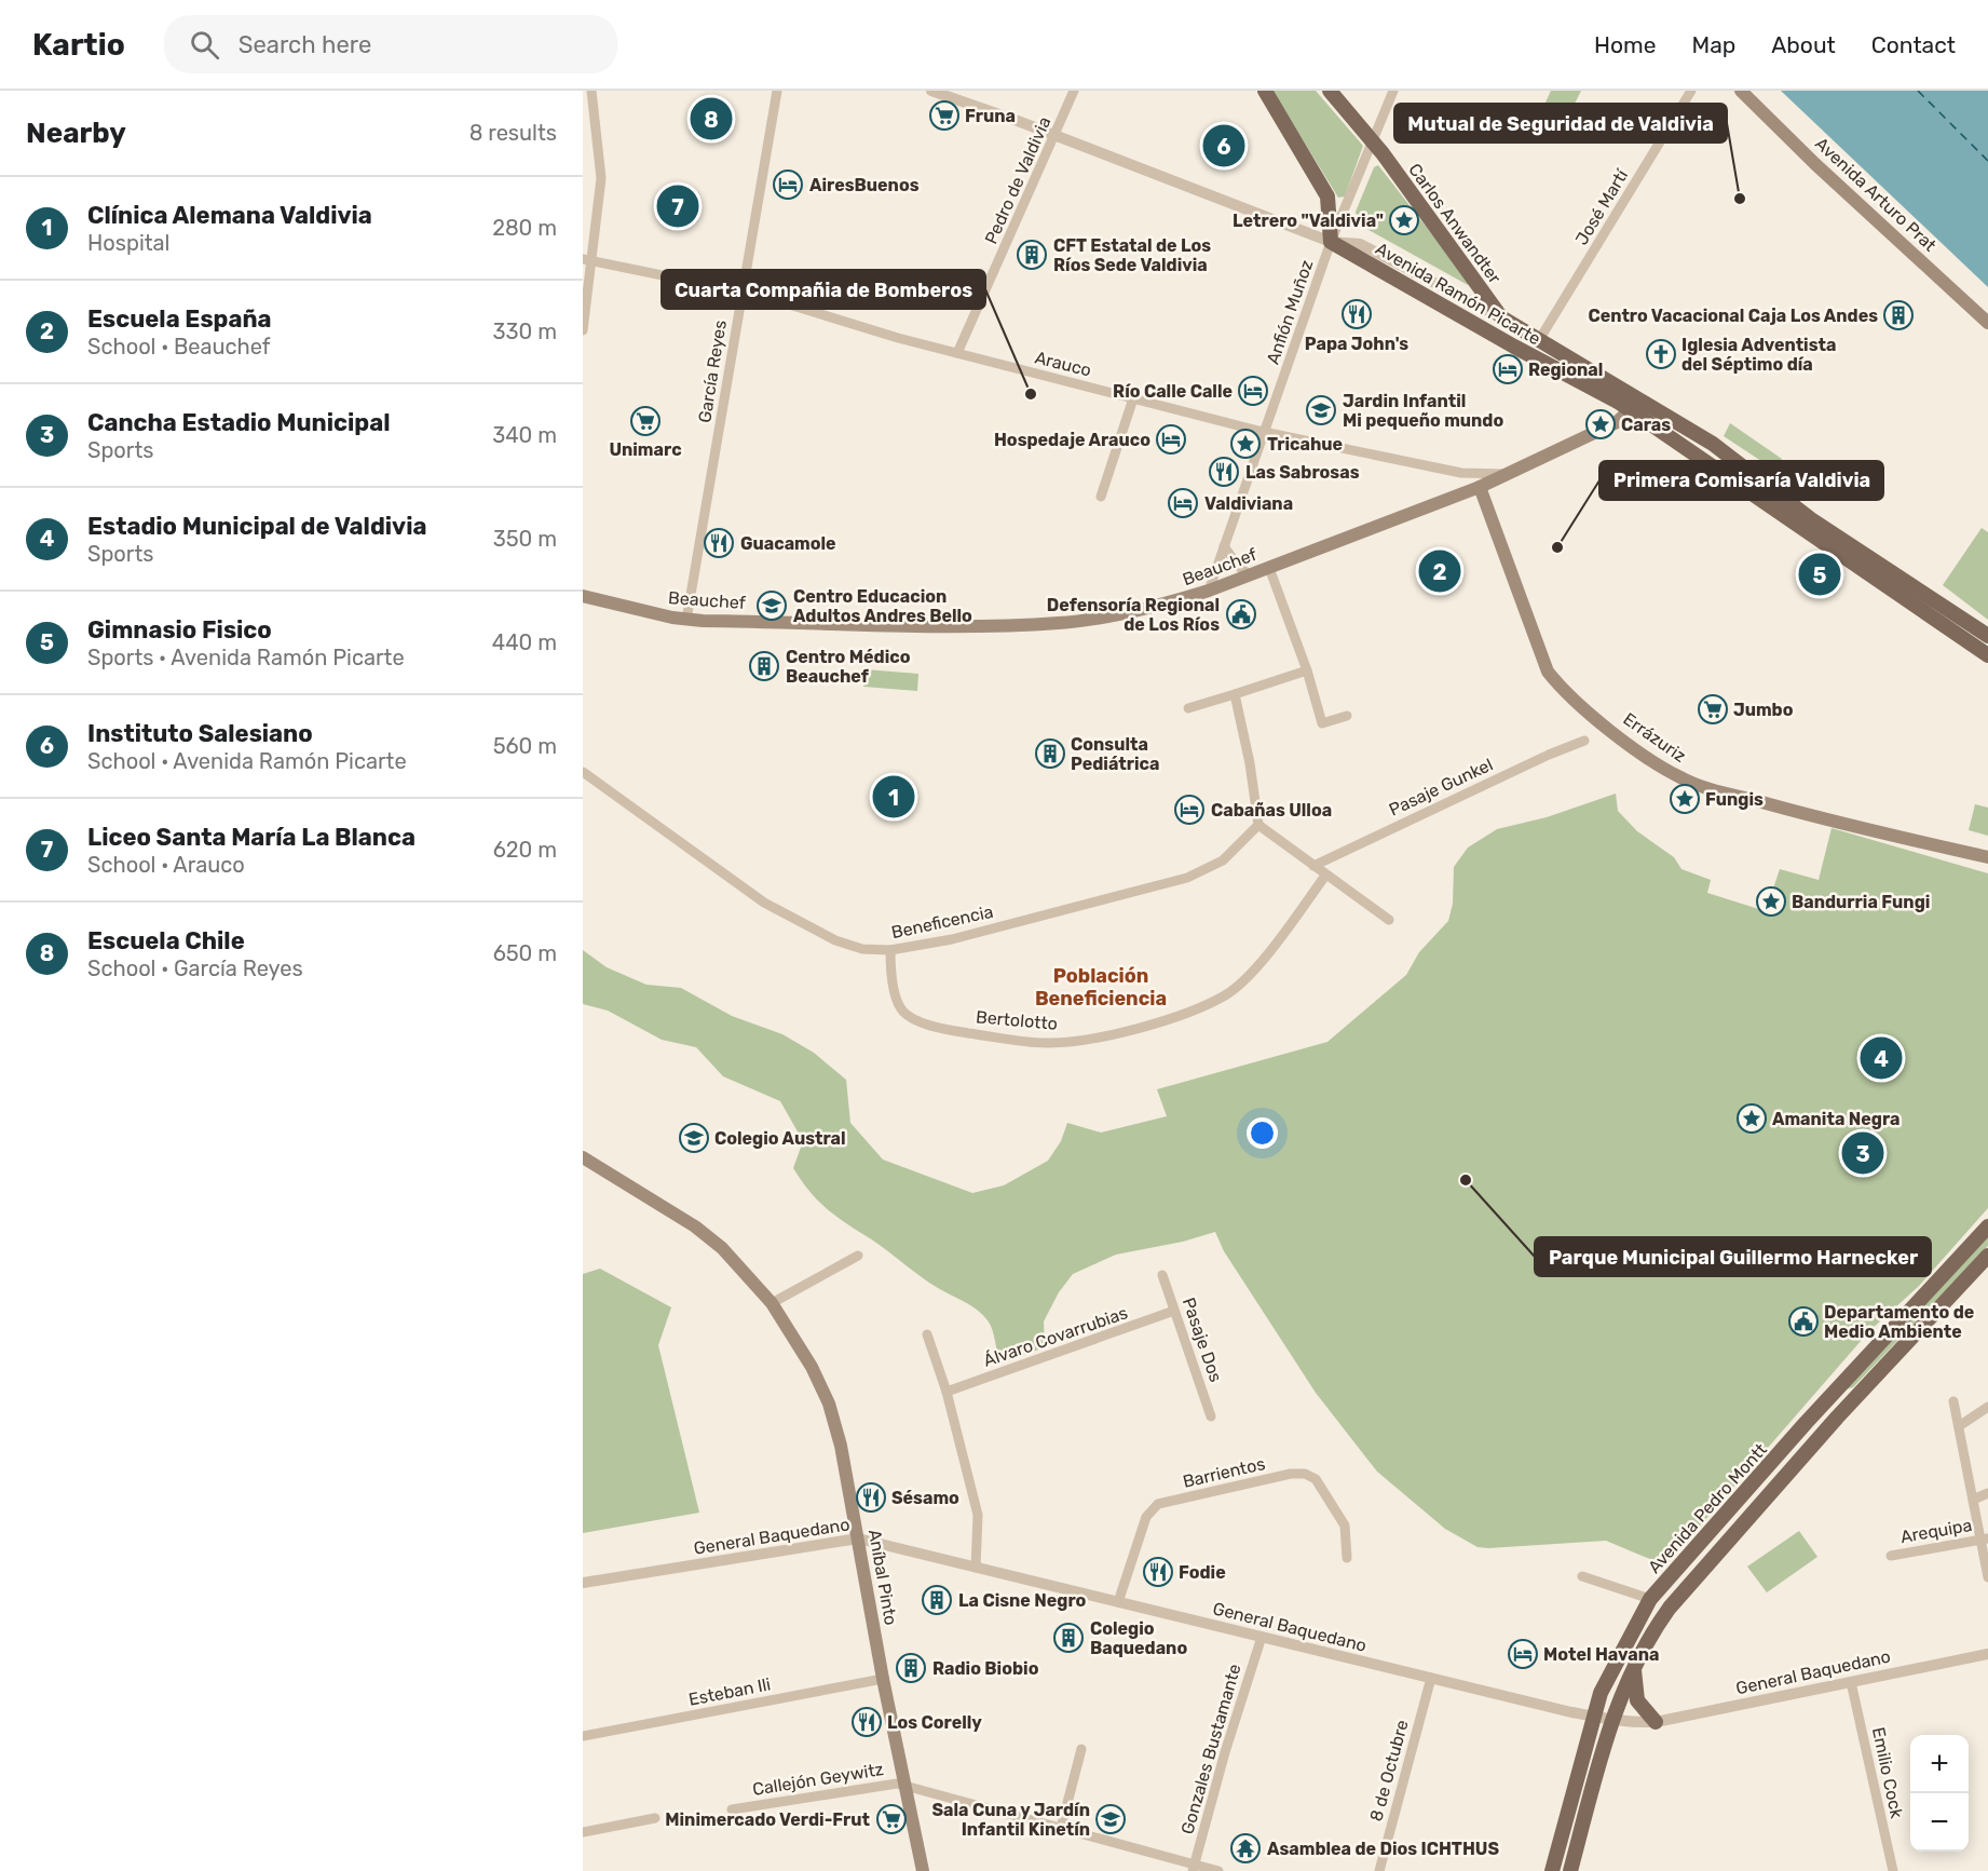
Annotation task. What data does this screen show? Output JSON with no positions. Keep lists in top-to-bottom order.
{
  "streets": {
    "main road": [
      "Avenida Arturo Prat",
      "Carlos Anwandter",
      "Avenida Ramón Picarte",
      "Beauchef",
      "Errázuriz",
      "Avenida Pedro Montt",
      "Aníbal Pinto"
    ],
    "street": [
      "Pedro de Valdivia",
      "José Martí",
      "Anfión Muñoz",
      "Arauco",
      "García Reyes",
      "Pasaje Gunkel",
      "Beneficencia",
      "Bertolotto",
      "Álvaro Covarrubias",
      "Pasaje Dos",
      "Barrientos",
      "Arequipa",
      "General Baquedano",
      "Esteban Ili",
      "Gonzales Bustamante",
      "8 de Octubre",
      "Emilio Cock",
      "Callejón Geywitz"
    ]
  },
  "crossings": [
    ["Pedro de Valdivia", "Avenida Ramón Picarte"],
    ["Pedro de Valdivia", "Arauco"],
    ["José Martí", "Avenida Ramón Picarte"],
    ["Carlos Anwandter", "Avenida Ramón Picarte"],
    ["Carlos Anwandter", "Anfión Muñoz"],
    ["Avenida Ramón Picarte", "Anfión Muñoz"],
    ["Avenida Ramón Picarte", "Beauchef"],
    ["Anfión Muñoz", "Arauco"],
    ["Anfión Muñoz", "Beauchef"],
    ["Arauco", "García Reyes"],
    ["Arauco", "Beauchef"],
    ["Arauco", "Errázuriz"],
    ["García Reyes", "Beauchef"],
    ["Beauchef", "Errázuriz"],
    ["Beneficencia", "Bertolotto"],
    ["Álvaro Covarrubias", "Pasaje Dos"],
    ["Barrientos", "General Baquedano"],
    ["Avenida Pedro Montt", "General Baquedano"],
    ["General Baquedano", "Aníbal Pinto"],
    ["General Baquedano", "Gonzales Bustamante"],
    ["General Baquedano", "8 de Octubre"],
    ["General Baquedano", "Emilio Cock"],
    ["Aníbal Pinto", "Esteban Ili"],
    ["Aníbal Pinto", "Callejón Geywitz"],
    ["Gonzales Bustamante", "Callejón Geywitz"]
  ],
  "districts": ["Población Beneficiencia"],
  "places": {
    "supermarket": [
      "Fruna",
      "Unimarc",
      "Jumbo",
      "Minimercado Verdi-Frut"
    ],
    "hotel": [
      "AiresBuenos",
      "Regional",
      "Río Calle Calle",
      "Hospedaje Arauco",
      "Valdiviana",
      "Cabañas Ulloa",
      "Motel Havana"
    ],
    "other": [
      "Mutual de Seguridad de Valdivia",
      "Cuarta Compañia de Bomberos",
      "Primera Comisaría Valdivia",
      "Parque Municipal Guillermo Harnecker"
    ],
    "place": [
      "Letrero \"Valdivia\"",
      "Caras",
      "Tricahue",
      "Fungis",
      "Bandurria Fungi",
      "Amanita Negra"
    ],
    "building": [
      "CFT Estatal de Los Ríos Sede Valdivia",
      "Centro Vacacional Caja Los Andes",
      "Centro Médico Beauchef",
      "Consulta Pediátrica",
      "La Cisne Negro",
      "Colegio Baquedano",
      "Radio Biobio"
    ],
    "restaurant": [
      "Papa John's",
      "Las Sabrosas",
      "Guacamole",
      "Sésamo",
      "Fodie",
      "Los Corelly"
    ],
    "church": ["Iglesia Adventista del Séptimo día"],
    "school or university": [
      "Jardin Infantil Mi pequeño mundo",
      "Centro Educacion Adultos Andres Bello",
      "Colegio Austral",
      "Sala Cuna y Jardín Infantil Kinetín"
    ],
    "public building": ["Defensoría Regional de Los Ríos", "Departamento de Medio Ambiente"],
    "temple": ["Asamblea de Dios ICHTHUS"]
  },
  "page": {
    "header": "Kartio",
    "search": "Search here",
    "nav": [
      "Home",
      "Map",
      "About",
      "Contact"
    ],
    "heading": ["Nearby", "8 results"],
    "pins": [
      "8",
      "6",
      "7",
      "2",
      "5",
      "1",
      "4",
      "3"
    ],
    "list": [
      {
        "mark": "1",
        "name": "Clínica Alemana Valdivia",
        "note": "Hospital",
        "value": "280 m"
      },
      {
        "mark": "2",
        "name": "Escuela España",
        "note": "School · Beauchef",
        "value": "330 m"
      },
      {
        "mark": "3",
        "name": "Cancha Estadio Municipal",
        "note": "Sports",
        "value": "340 m"
      },
      {
        "mark": "4",
        "name": "Estadio Municipal de Valdivia",
        "note": "Sports",
        "value": "350 m"
      },
      {
        "mark": "5",
        "name": "Gimnasio Fisico",
        "note": "Sports · Avenida Ramón Picarte",
        "value": "440 m"
      },
      {
        "mark": "6",
        "name": "Instituto Salesiano",
        "note": "School · Avenida Ramón Picarte",
        "value": "560 m"
      },
      {
        "mark": "7",
        "name": "Liceo Santa María La Blanca",
        "note": "School · Arauco",
        "value": "620 m"
      },
      {
        "mark": "8",
        "name": "Escuela Chile",
        "note": "School · García Reyes",
        "value": "650 m"
      }
    ],
    "map_buttons": ["+", "−"]
  }
}
